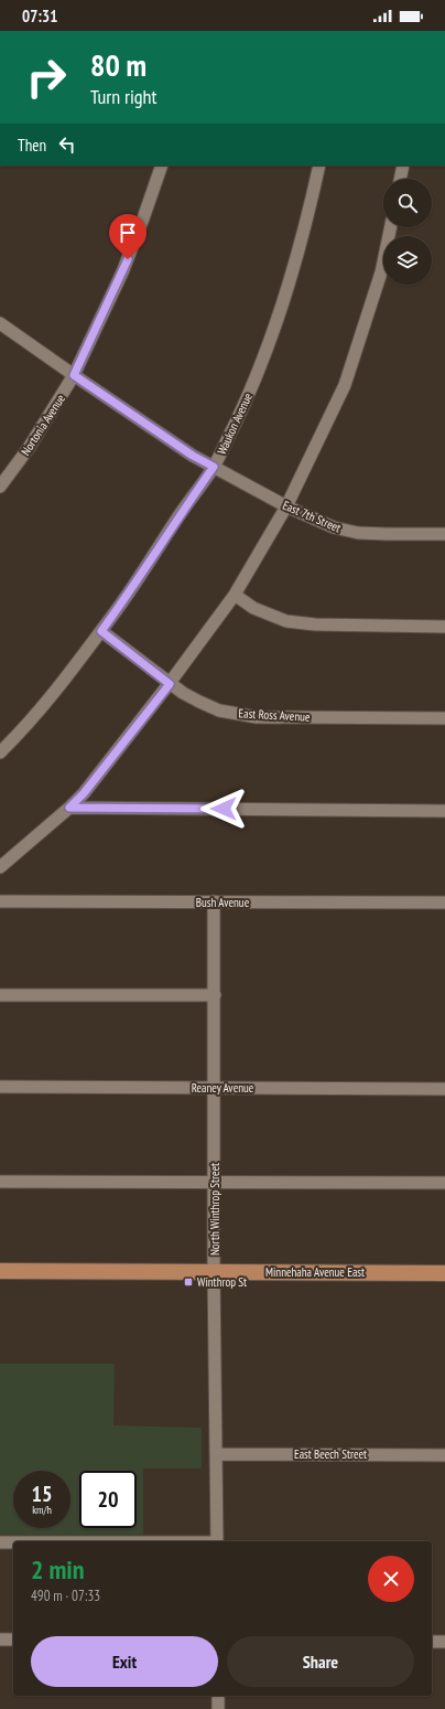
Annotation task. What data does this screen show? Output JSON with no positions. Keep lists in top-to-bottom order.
{
  "streets": {
    "main road": ["Minnehaha Avenue East"],
    "street": [
      "Waukon Avenue",
      "Nortonia Avenue",
      "East 7th Street",
      "East Ross Avenue",
      "Bush Avenue",
      "Reaney Avenue",
      "North Winthrop Street",
      "East Beech Street"
    ]
  },
  "crossings": [
    ["Waukon Avenue", "East 7th Street"],
    ["Waukon Avenue", "East Ross Avenue"],
    ["Nortonia Avenue", "East 7th Street"],
    ["Bush Avenue", "North Winthrop Street"],
    ["Reaney Avenue", "North Winthrop Street"],
    ["North Winthrop Street", "Minnehaha Avenue East"],
    ["North Winthrop Street", "East Beech Street"]
  ],
  "places": {
    "transit": ["Winthrop St"]
  },
  "page": {
    "status": "07:31",
    "turn": ["80 m", "Turn right"],
    "then": "Then",
    "speed": "15 km/h",
    "limit": "20",
    "heading": ["2 min", "490 m · 07:33"],
    "buttons": ["Exit", "Share"]
  }
}
